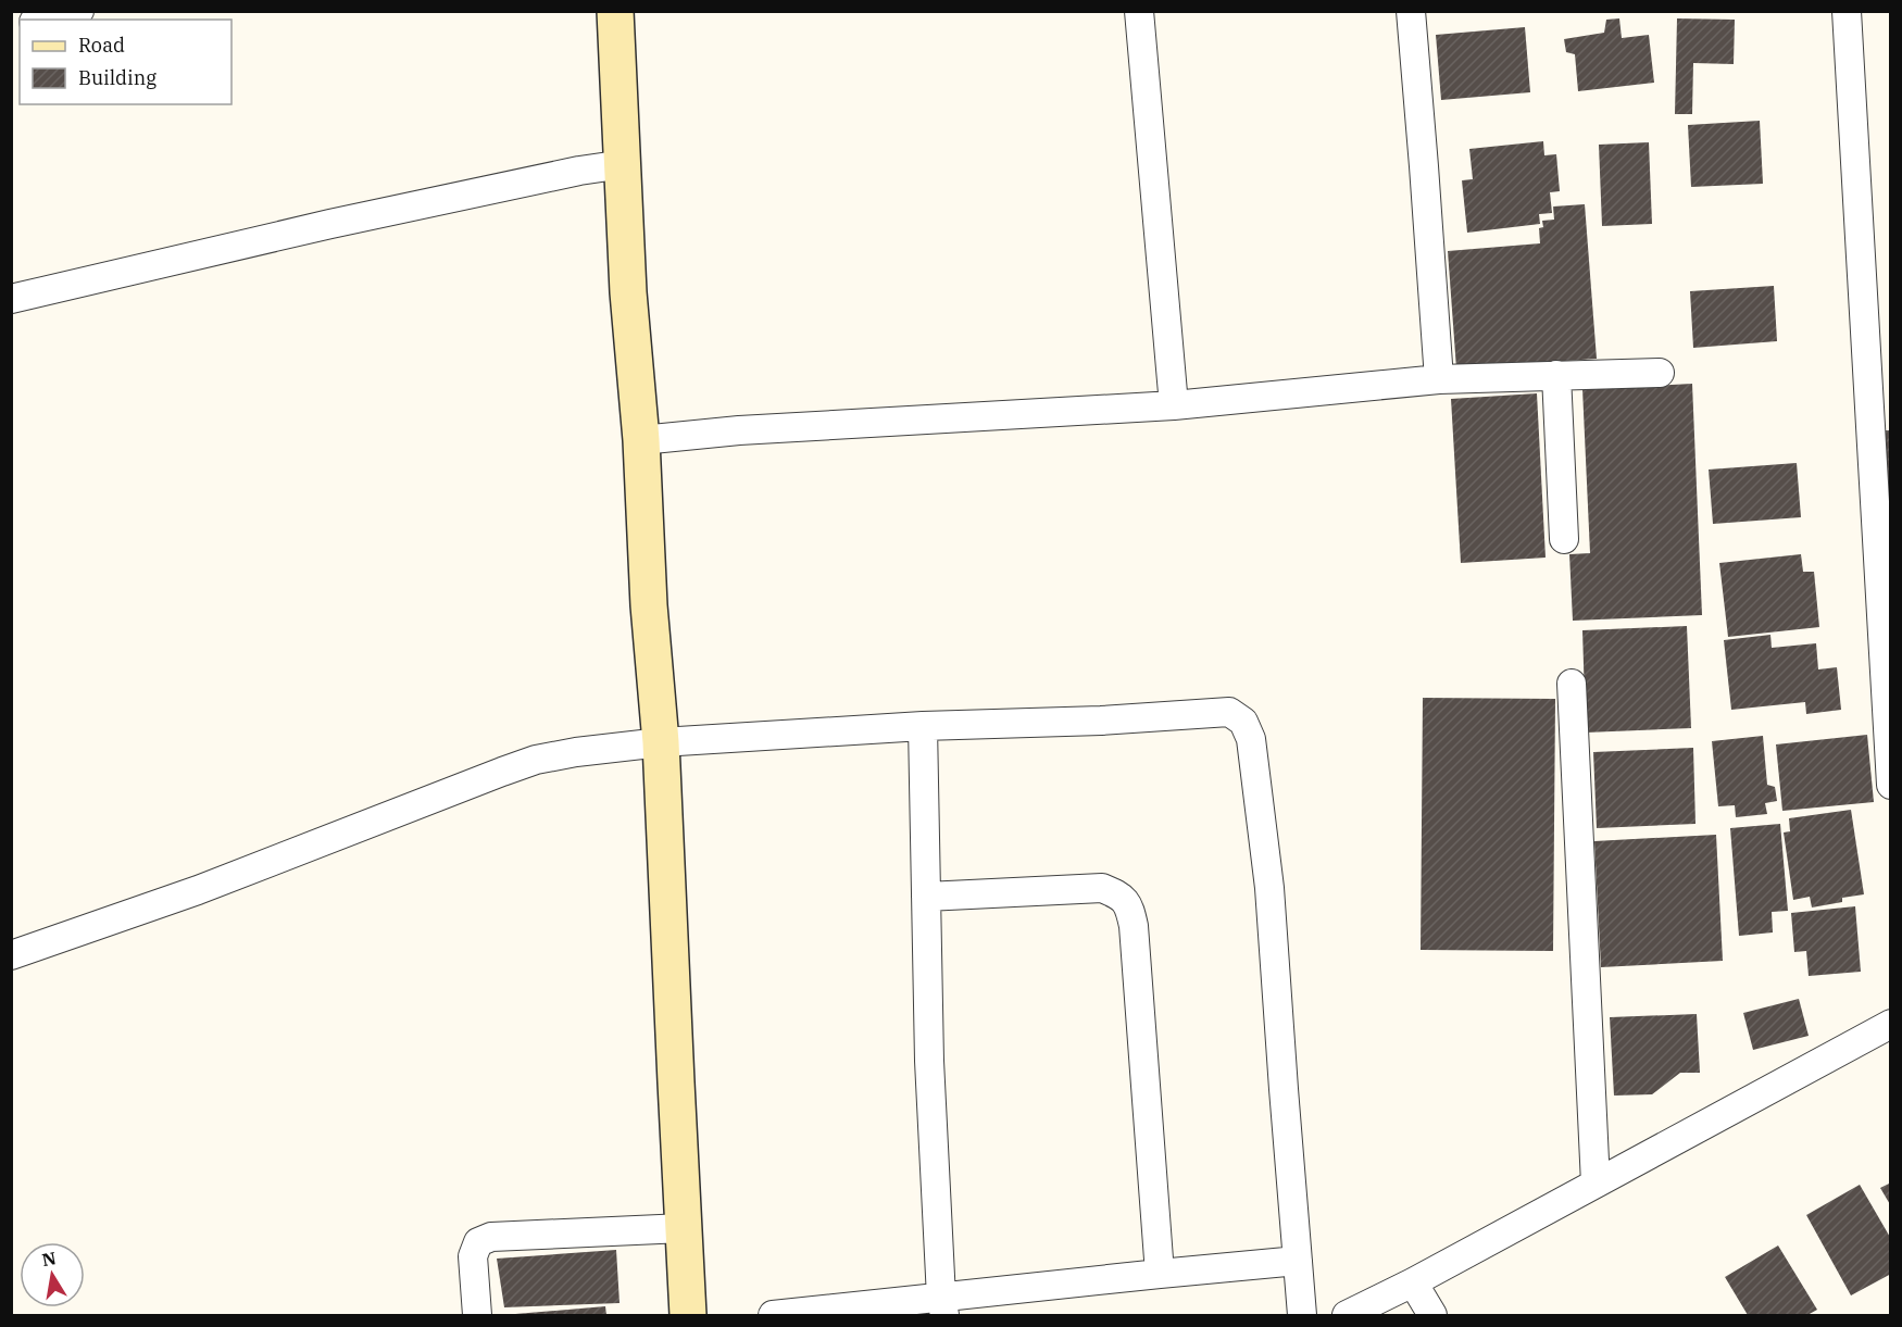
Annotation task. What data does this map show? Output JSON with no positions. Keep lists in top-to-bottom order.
{
  "legend": ["Road", "Building"],
  "north": "top"
}
